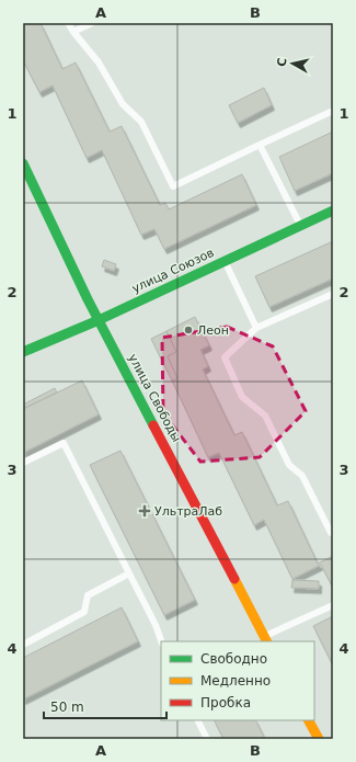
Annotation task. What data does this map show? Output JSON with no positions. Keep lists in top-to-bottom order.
{
  "streets": {
    "street": ["улица Союзов", "улица Свободы"]
  },
  "crossings": [
    ["улица Союзов", "улица Свободы"]
  ],
  "places": {
    "other": ["Леон"],
    "health": ["УльтраЛаб"]
  },
  "legend": ["Свободно", "Медленно", "Пробка"],
  "scale_bar": "50 m",
  "north": "left",
  "grid": {
    "columns": ["A", "B"],
    "rows": [
      "1",
      "2",
      "3",
      "4"
    ]
  }
}
